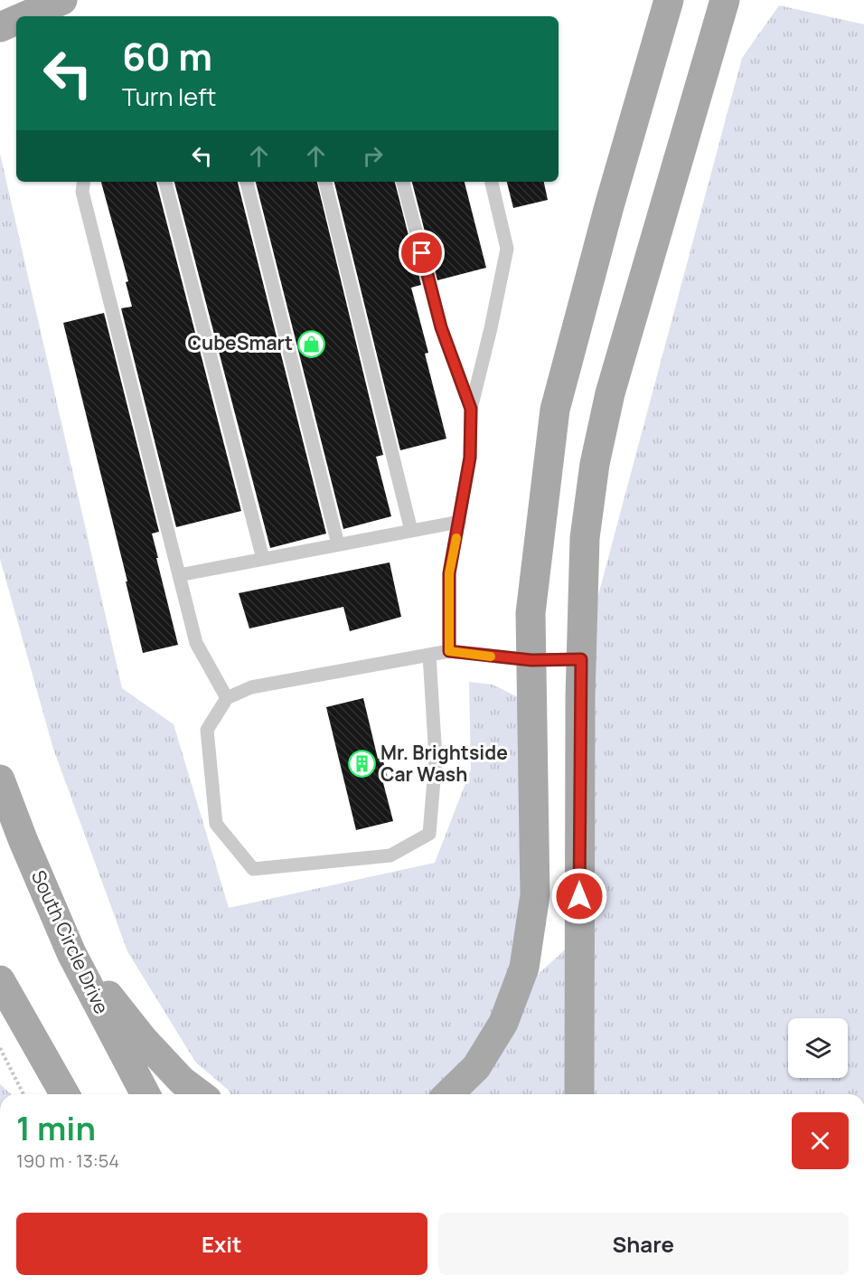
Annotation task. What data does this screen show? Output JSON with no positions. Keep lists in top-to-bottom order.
{
  "streets": {
    "main road": ["South Circle Drive"]
  },
  "places": {
    "shop": ["CubeSmart"],
    "building": ["Mr. Brightside Car Wash"]
  },
  "page": {
    "turn": ["60 m", "Turn left"],
    "heading": ["1 min", "190 m · 13:54"],
    "buttons": ["Exit", "Share"]
  }
}
